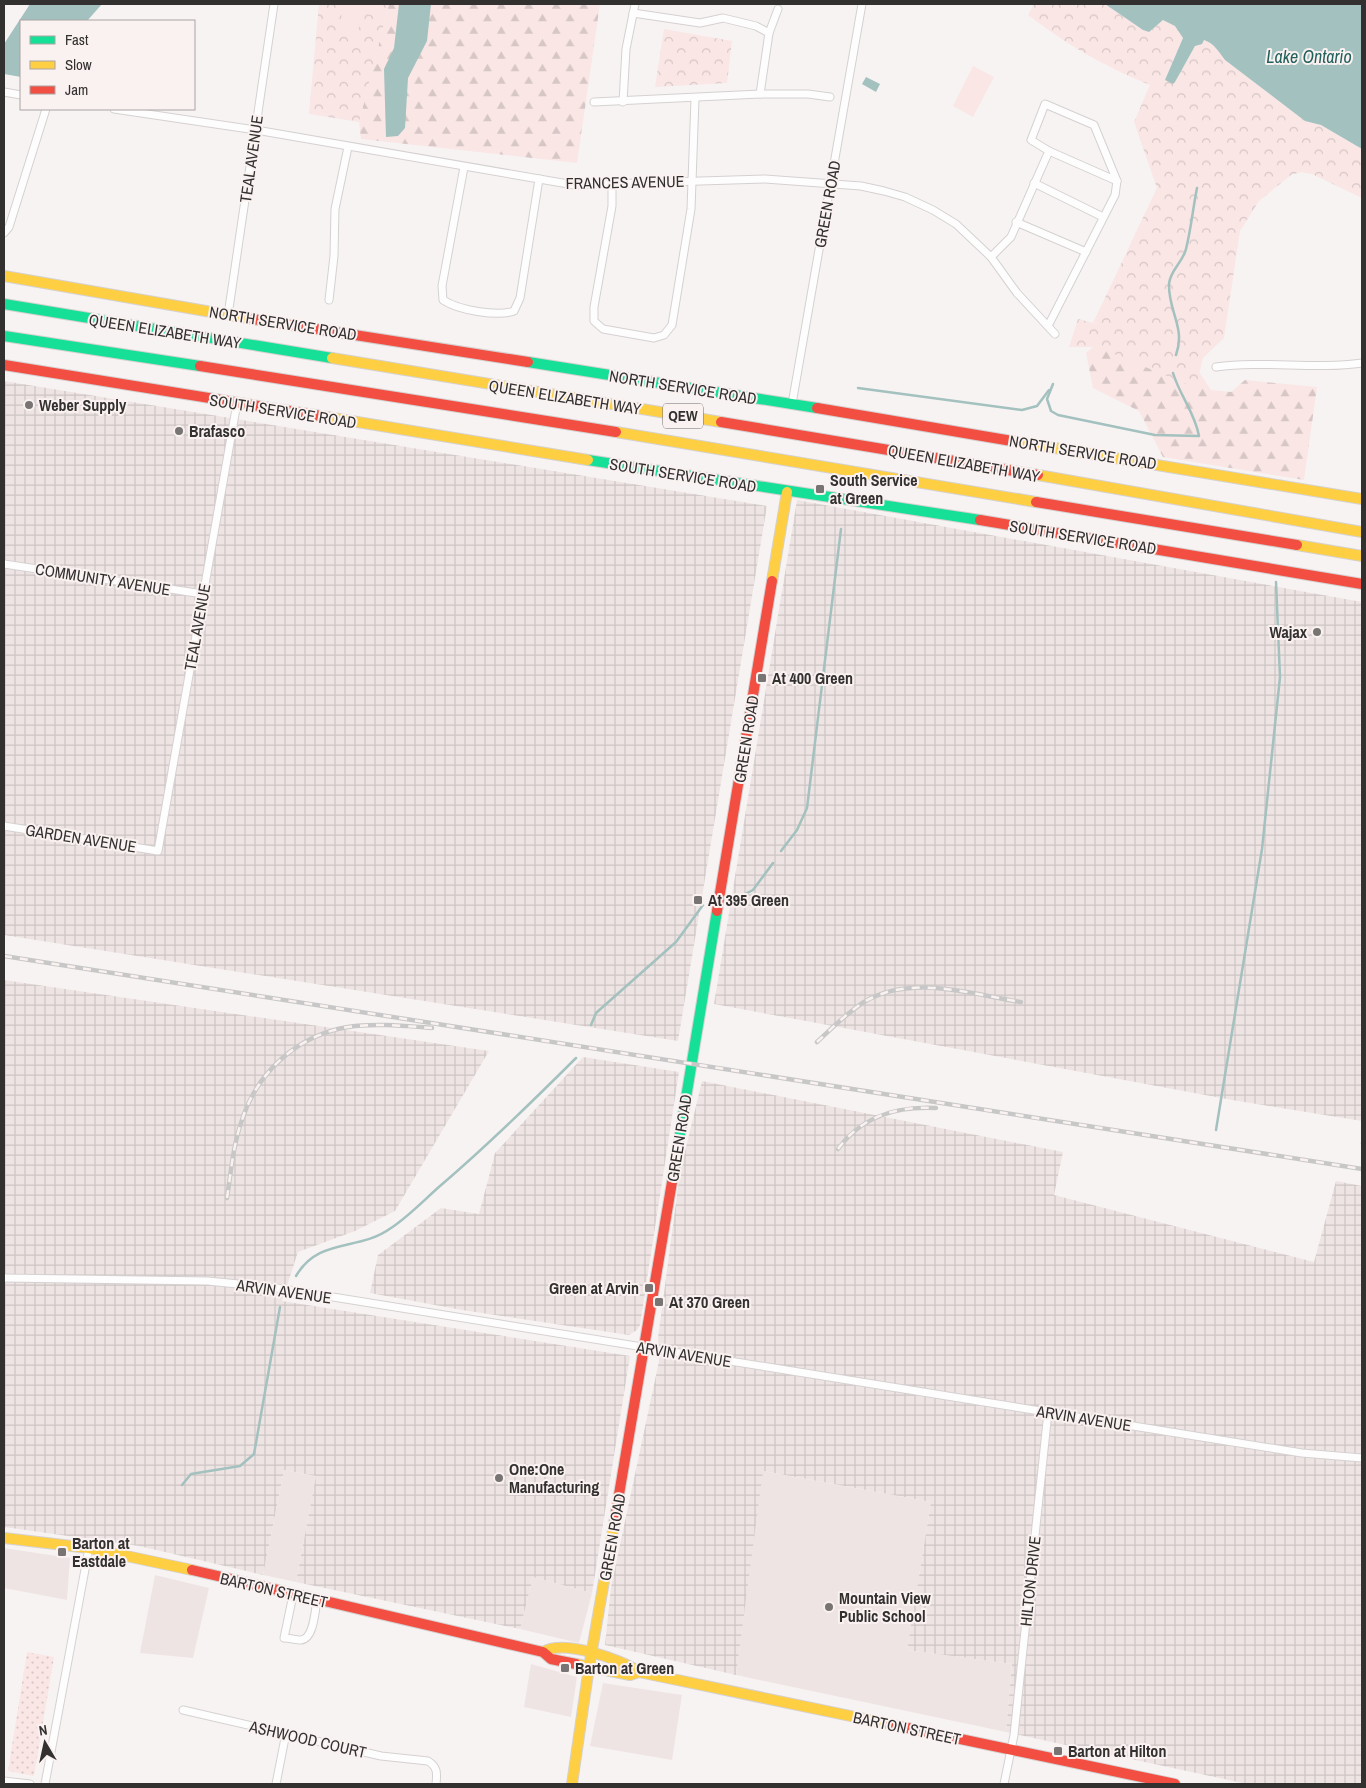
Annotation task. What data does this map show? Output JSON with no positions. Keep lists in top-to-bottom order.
{
  "streets": {
    "main road": [
      "GREEN ROAD",
      "NORTH SERVICE ROAD",
      "QUEEN ELIZABETH WAY",
      "SOUTH SERVICE ROAD",
      "QEW",
      "BARTON STREET"
    ],
    "street": [
      "TEAL AVENUE",
      "FRANCES AVENUE",
      "COMMUNITY AVENUE",
      "GARDEN AVENUE",
      "ARVIN AVENUE",
      "HILTON DRIVE",
      "ASHWOOD COURT"
    ]
  },
  "crossings": [
    ["TEAL AVENUE", "FRANCES AVENUE"],
    ["TEAL AVENUE", "NORTH SERVICE ROAD"],
    ["TEAL AVENUE", "SOUTH SERVICE ROAD"],
    ["TEAL AVENUE", "COMMUNITY AVENUE"],
    ["TEAL AVENUE", "GARDEN AVENUE"],
    ["FRANCES AVENUE", "GREEN ROAD"],
    ["GREEN ROAD", "NORTH SERVICE ROAD"],
    ["GREEN ROAD", "SOUTH SERVICE ROAD"],
    ["GREEN ROAD", "ARVIN AVENUE"],
    ["GREEN ROAD", "BARTON STREET"],
    ["ARVIN AVENUE", "HILTON DRIVE"],
    ["HILTON DRIVE", "BARTON STREET"]
  ],
  "water": ["Lake Ontario"],
  "places": {
    "other": [
      "Weber Supply",
      "Brafasco",
      "Wajax",
      "One:One Manufacturing",
      "Mountain View Public School"
    ],
    "transit": [
      "South Service at Green",
      "At 400 Green",
      "At 395 Green",
      "Green at Arvin",
      "At 370 Green",
      "Barton at Eastdale",
      "Barton at Green",
      "Barton at Hilton"
    ]
  },
  "legend": ["Fast", "Slow", "Jam"],
  "north": "top"
}
